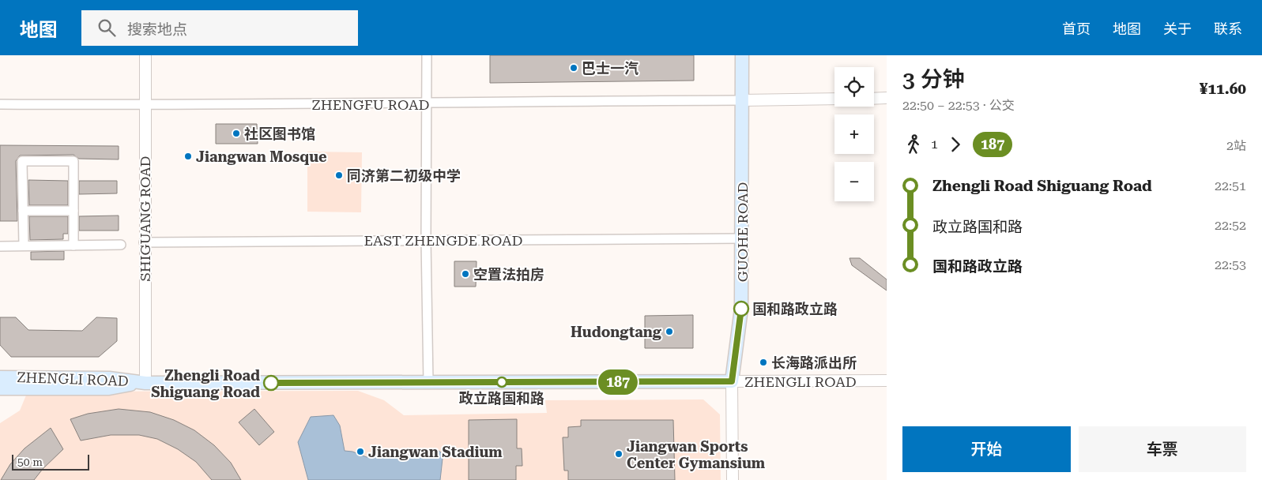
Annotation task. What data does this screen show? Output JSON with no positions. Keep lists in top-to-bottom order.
{
  "streets": {
    "main road": ["GUOHE ROAD", "ZHENGLI ROAD"],
    "street": ["ZHENGFU ROAD", "SHIGUANG ROAD", "EAST ZHENGDE ROAD"]
  },
  "crossings": [
    ["ZHENGFU ROAD", "SHIGUANG ROAD"],
    ["ZHENGFU ROAD", "GUOHE ROAD"],
    ["SHIGUANG ROAD", "EAST ZHENGDE ROAD"],
    ["SHIGUANG ROAD", "ZHENGLI ROAD"],
    ["GUOHE ROAD", "EAST ZHENGDE ROAD"],
    ["GUOHE ROAD", "ZHENGLI ROAD"]
  ],
  "places": [
    "巴士一汽",
    "社区图书馆",
    "Jiangwan Mosque",
    "同济第二初级中学",
    "空置法拍房",
    "国和路政立路",
    "Hudongtang",
    "长海路派出所",
    "政立路国和路",
    "Zhengli Road Shiguang Road",
    "Jiangwan Stadium",
    "Jiangwan Sports Center Gymansium"
  ],
  "lines": ["bus line 187"],
  "scale_bar": "50 m",
  "page": {
    "header": "地图",
    "search": "搜索地点",
    "nav": [
      "首页",
      "地图",
      "关于",
      "联系"
    ],
    "on_map": "187",
    "heading": ["3 分钟", "22:50 – 22:53 · 公交", "¥11.60"],
    "map_buttons": ["+", "−"],
    "legs": ["1", "187", "2站"],
    "list": [
      {
        "name": "Zhengli Road Shiguang Road",
        "value": "22:51"
      },
      {
        "name": "政立路国和路",
        "value": "22:52"
      },
      {
        "name": "国和路政立路",
        "value": "22:53"
      }
    ],
    "buttons": ["开始", "车票"],
    "scale": "50 m"
  }
}
